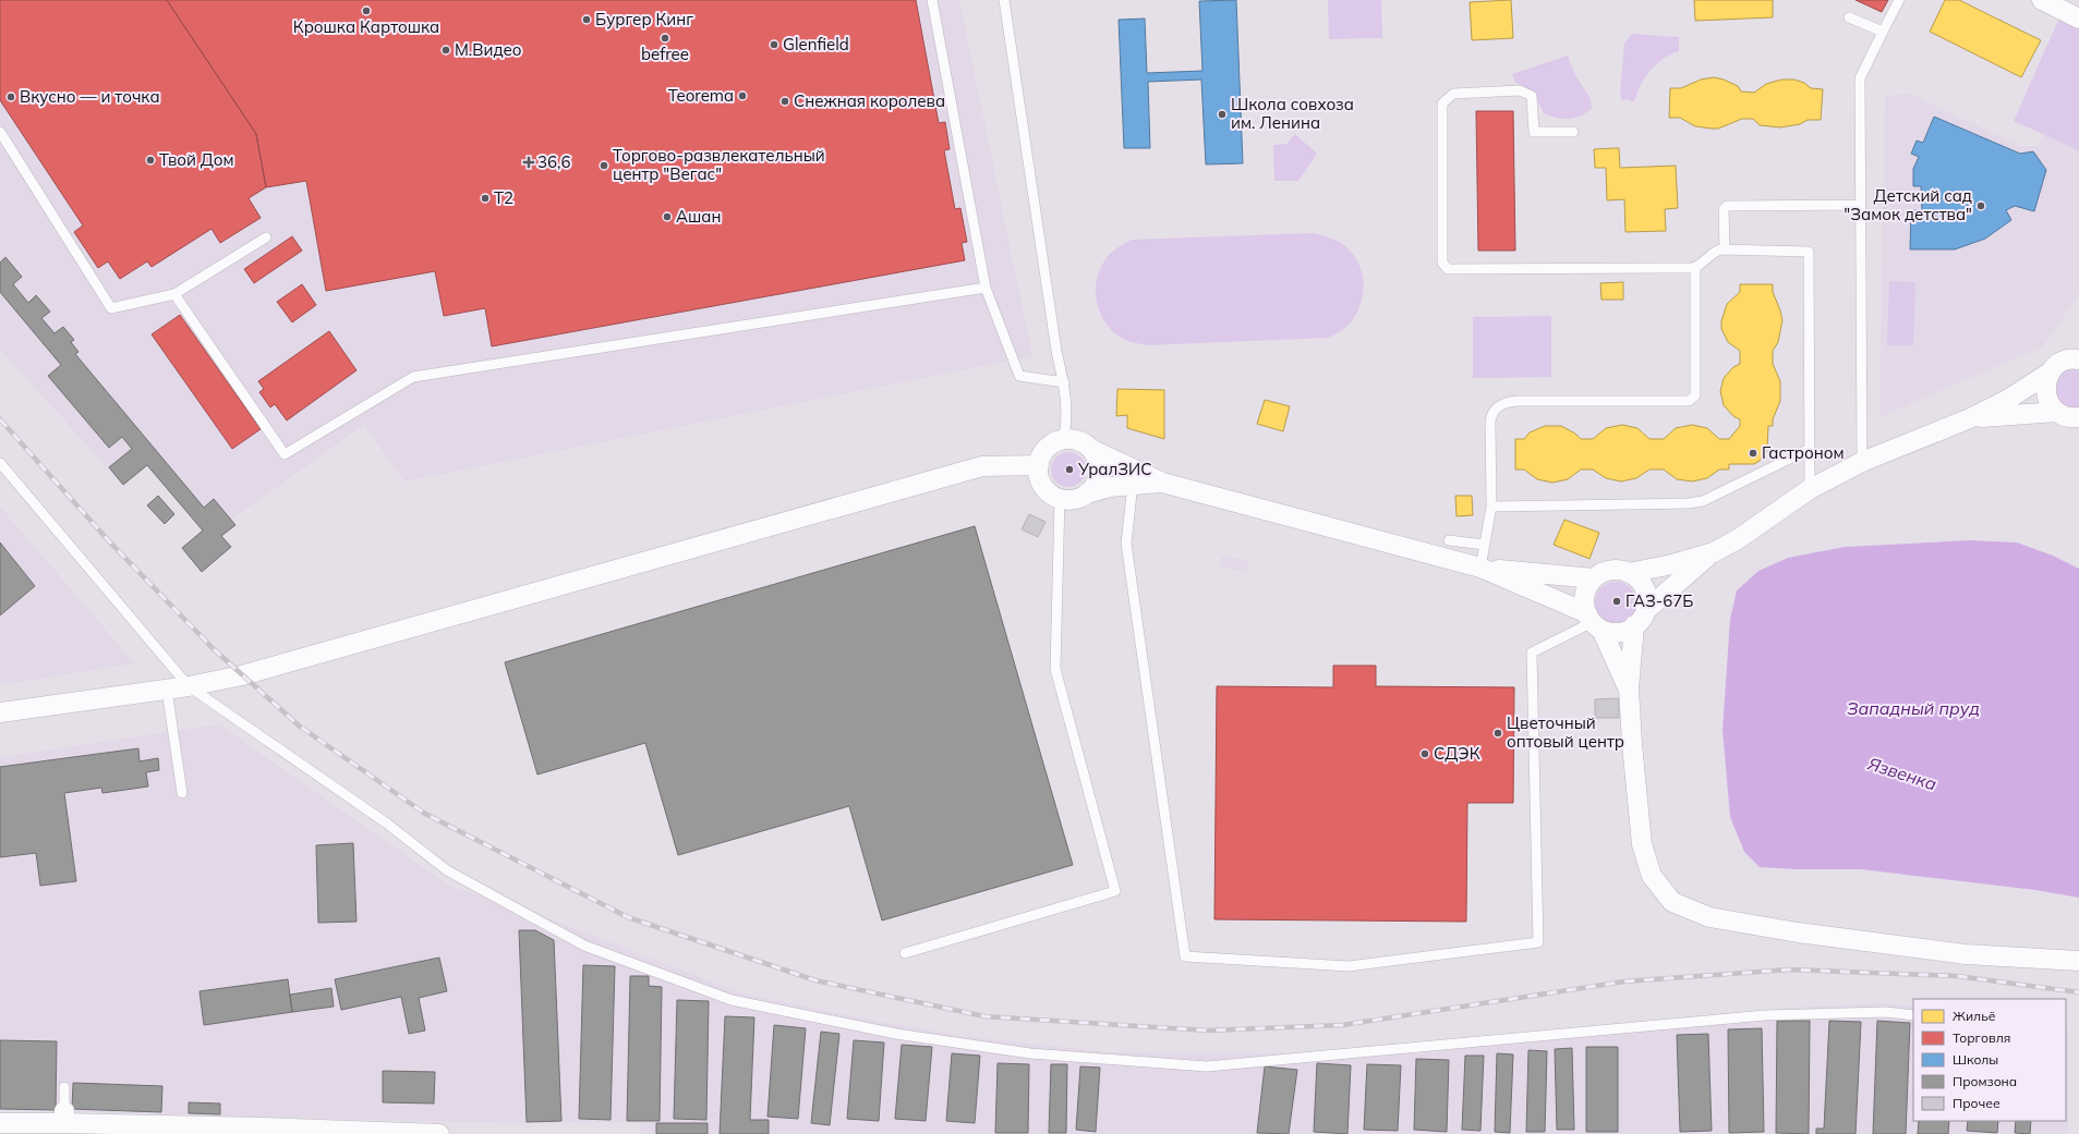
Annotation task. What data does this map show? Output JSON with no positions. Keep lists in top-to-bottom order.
{
  "water": ["Западный пруд", "Язвенка"],
  "places": {
    "other": [
      "Крошка Картошка",
      "Бургер Кинг",
      "befree",
      "Glenfield",
      "М.Видео",
      "Teorema",
      "Вкусно — и точка",
      "Снежная королева",
      "Школа совхоза им. Ленина",
      "Твой Дом",
      "Торгово-развлекательный центр \"Вегас\"",
      "T2",
      "Детский сад \"Замок детства\"",
      "Ашан",
      "Гастроном",
      "УралЗИС",
      "ГАЗ-67Б",
      "Цветочный оптовый центр",
      "СДЭК"
    ],
    "health": ["36,6"]
  },
  "legend": [
    "Жильё",
    "Торговля",
    "Школы",
    "Промзона",
    "Прочее"
  ]
}
